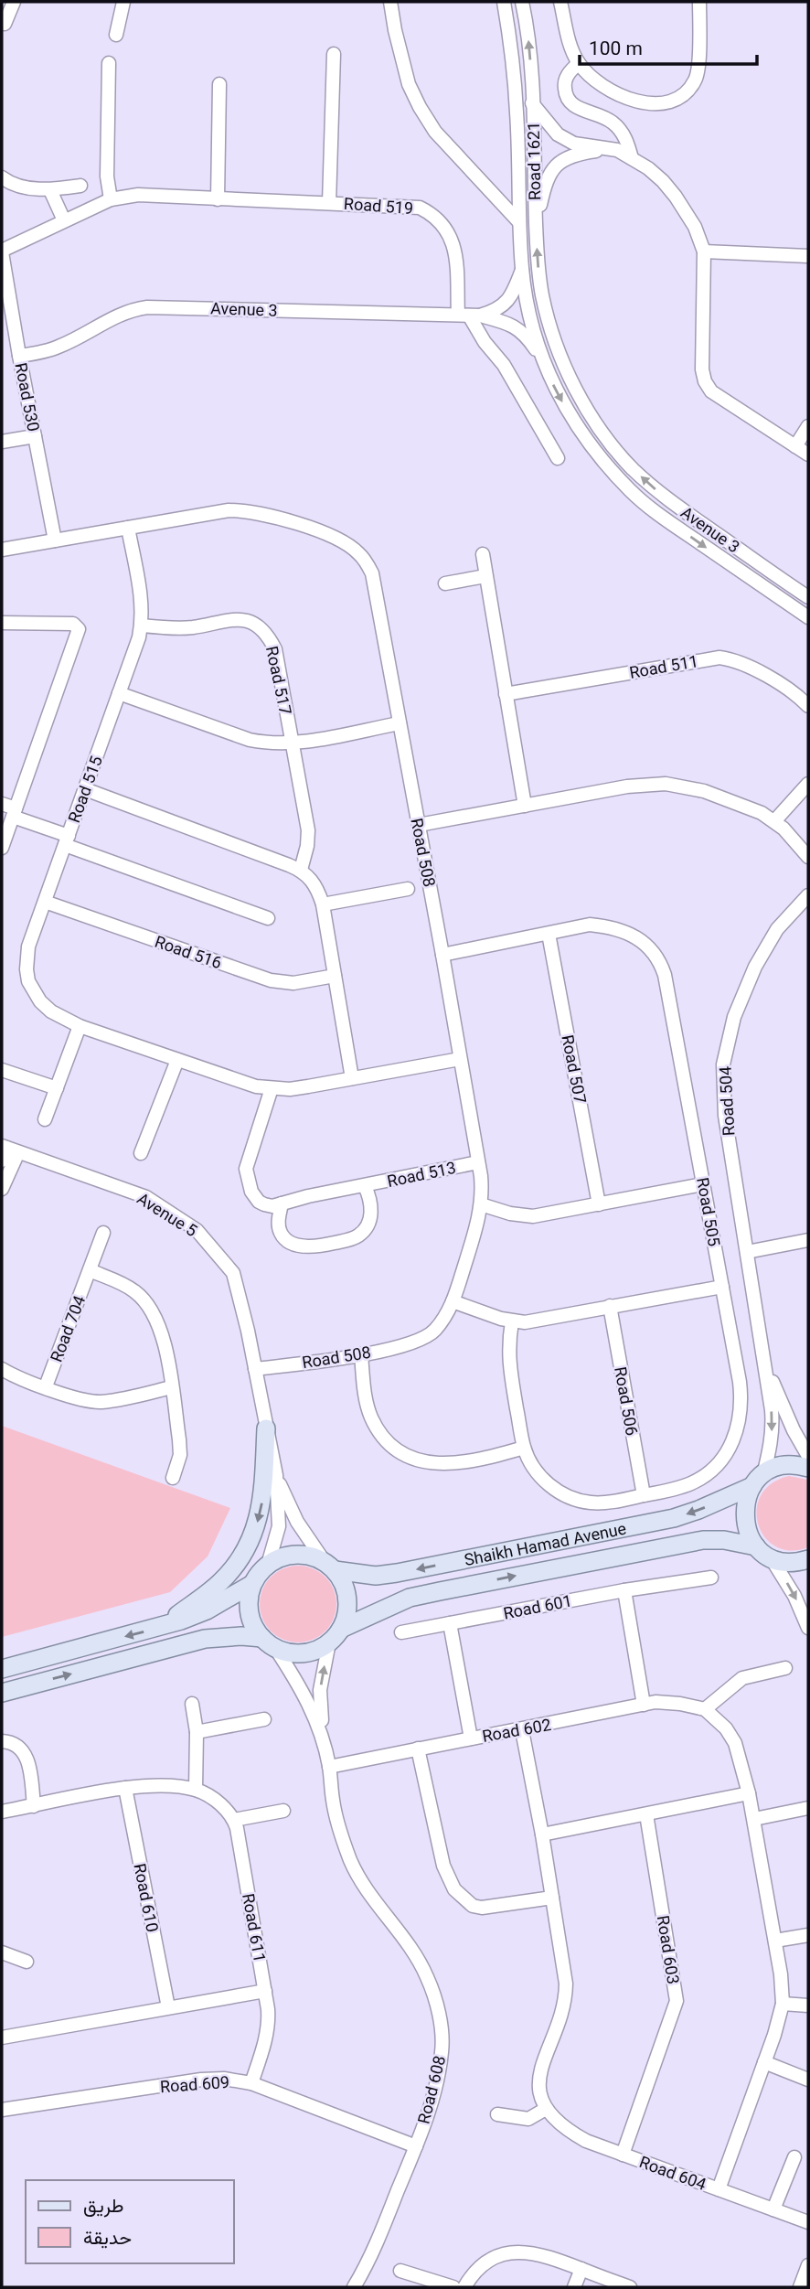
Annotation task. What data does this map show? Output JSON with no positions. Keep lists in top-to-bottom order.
{
  "streets": {
    "main road": ["Shaikh Hamad Avenue"],
    "street": [
      "Road 1621",
      "Road 519",
      "Avenue 3",
      "Road 530",
      "Road 511",
      "Road 517",
      "Road 515",
      "Road 508",
      "Road 516",
      "Road 507",
      "Road 504",
      "Road 513",
      "Road 505",
      "Avenue 5",
      "Road 704",
      "Road 506",
      "Road 601",
      "Road 602",
      "Road 610",
      "Road 611",
      "Road 603",
      "Road 609",
      "Road 608",
      "Road 604"
    ]
  },
  "crossings": [
    ["Road 1621", "Avenue 3"],
    ["Road 519", "Avenue 3"],
    ["Road 519", "Road 530"],
    ["Avenue 3", "Road 530"],
    ["Road 530", "Road 508"],
    ["Road 517", "Road 515"],
    ["Road 515", "Road 508"],
    ["Road 515", "Road 516"],
    ["Road 508", "Road 513"],
    ["Road 508", "Road 505"],
    ["Road 508", "Avenue 5"],
    ["Road 507", "Road 505"],
    ["Road 504", "Shaikh Hamad Avenue"],
    ["Road 505", "Road 506"],
    ["Avenue 5", "Shaikh Hamad Avenue"],
    ["Avenue 5", "Road 608"],
    ["Shaikh Hamad Avenue", "Road 608"],
    ["Road 602", "Road 608"],
    ["Road 611", "Road 609"],
    ["Road 603", "Road 604"],
    ["Road 609", "Road 608"]
  ],
  "legend": ["طريق", "حديقة"],
  "scale_bar": "100 m"
}
